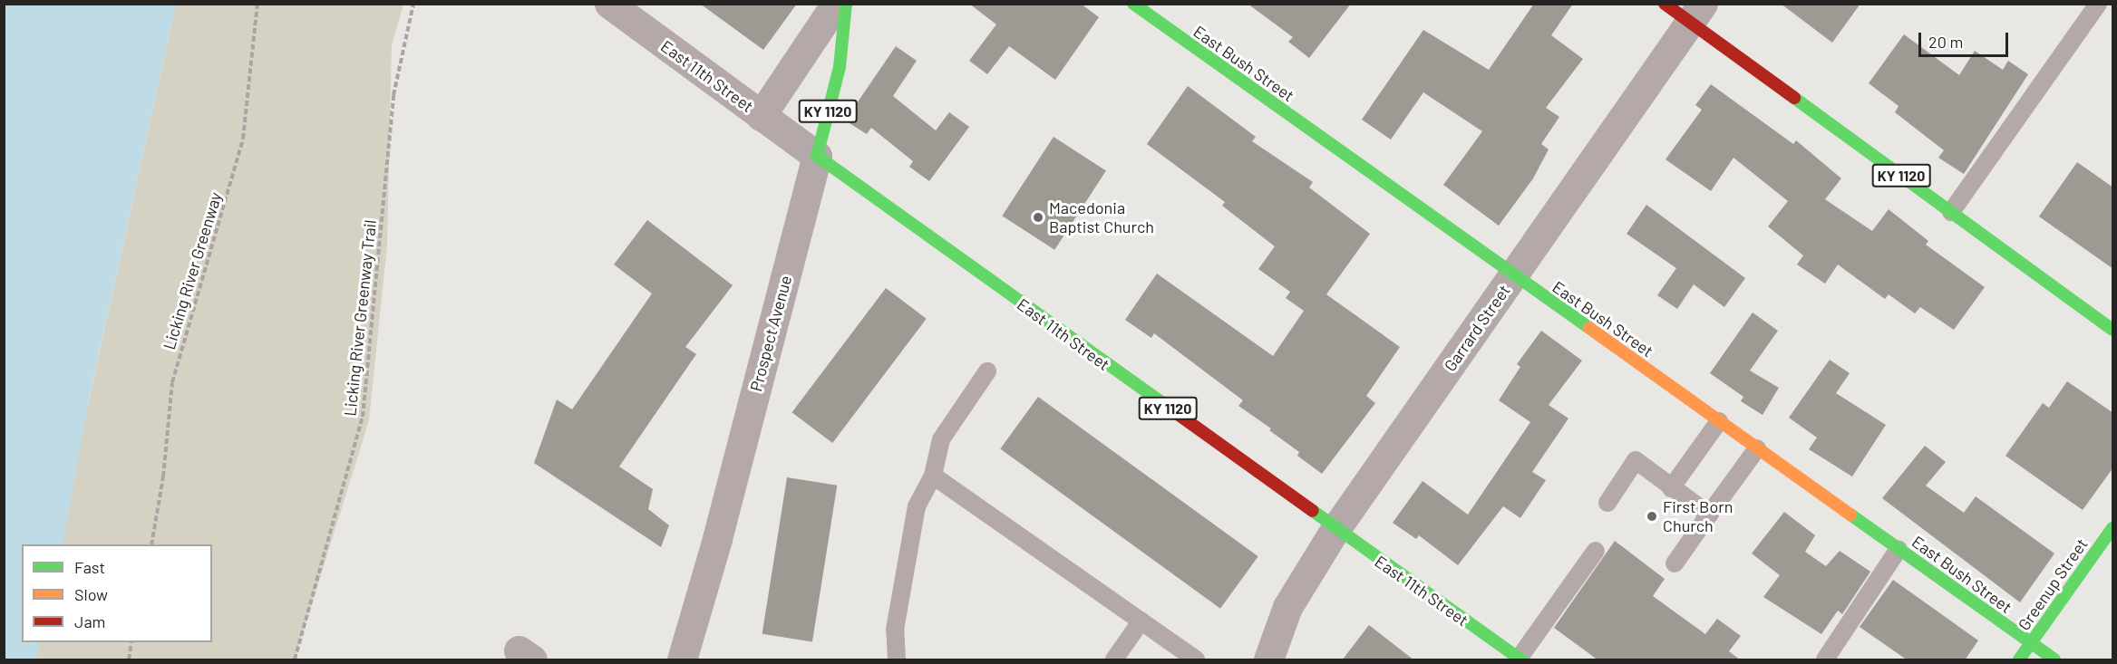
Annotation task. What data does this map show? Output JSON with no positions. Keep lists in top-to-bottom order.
{
  "streets": {
    "main road": [
      "East Bush Street",
      "East 11th Street",
      "KY 1120",
      "Prospect Avenue",
      "Greenup Street"
    ],
    "street": ["Garrard Street"],
    "path": ["Licking River Greenway", "Licking River Greenway Trail"]
  },
  "crossings": [
    ["East Bush Street", "Garrard Street"],
    ["East Bush Street", "Greenup Street"],
    ["East 11th Street", "Garrard Street"],
    ["East 11th Street", "Prospect Avenue"],
    ["KY 1120", "Garrard Street"]
  ],
  "places": ["Macedonia Baptist Church", "First Born Church"],
  "legend": ["Fast", "Slow", "Jam"],
  "scale_bar": "20 m"
}
